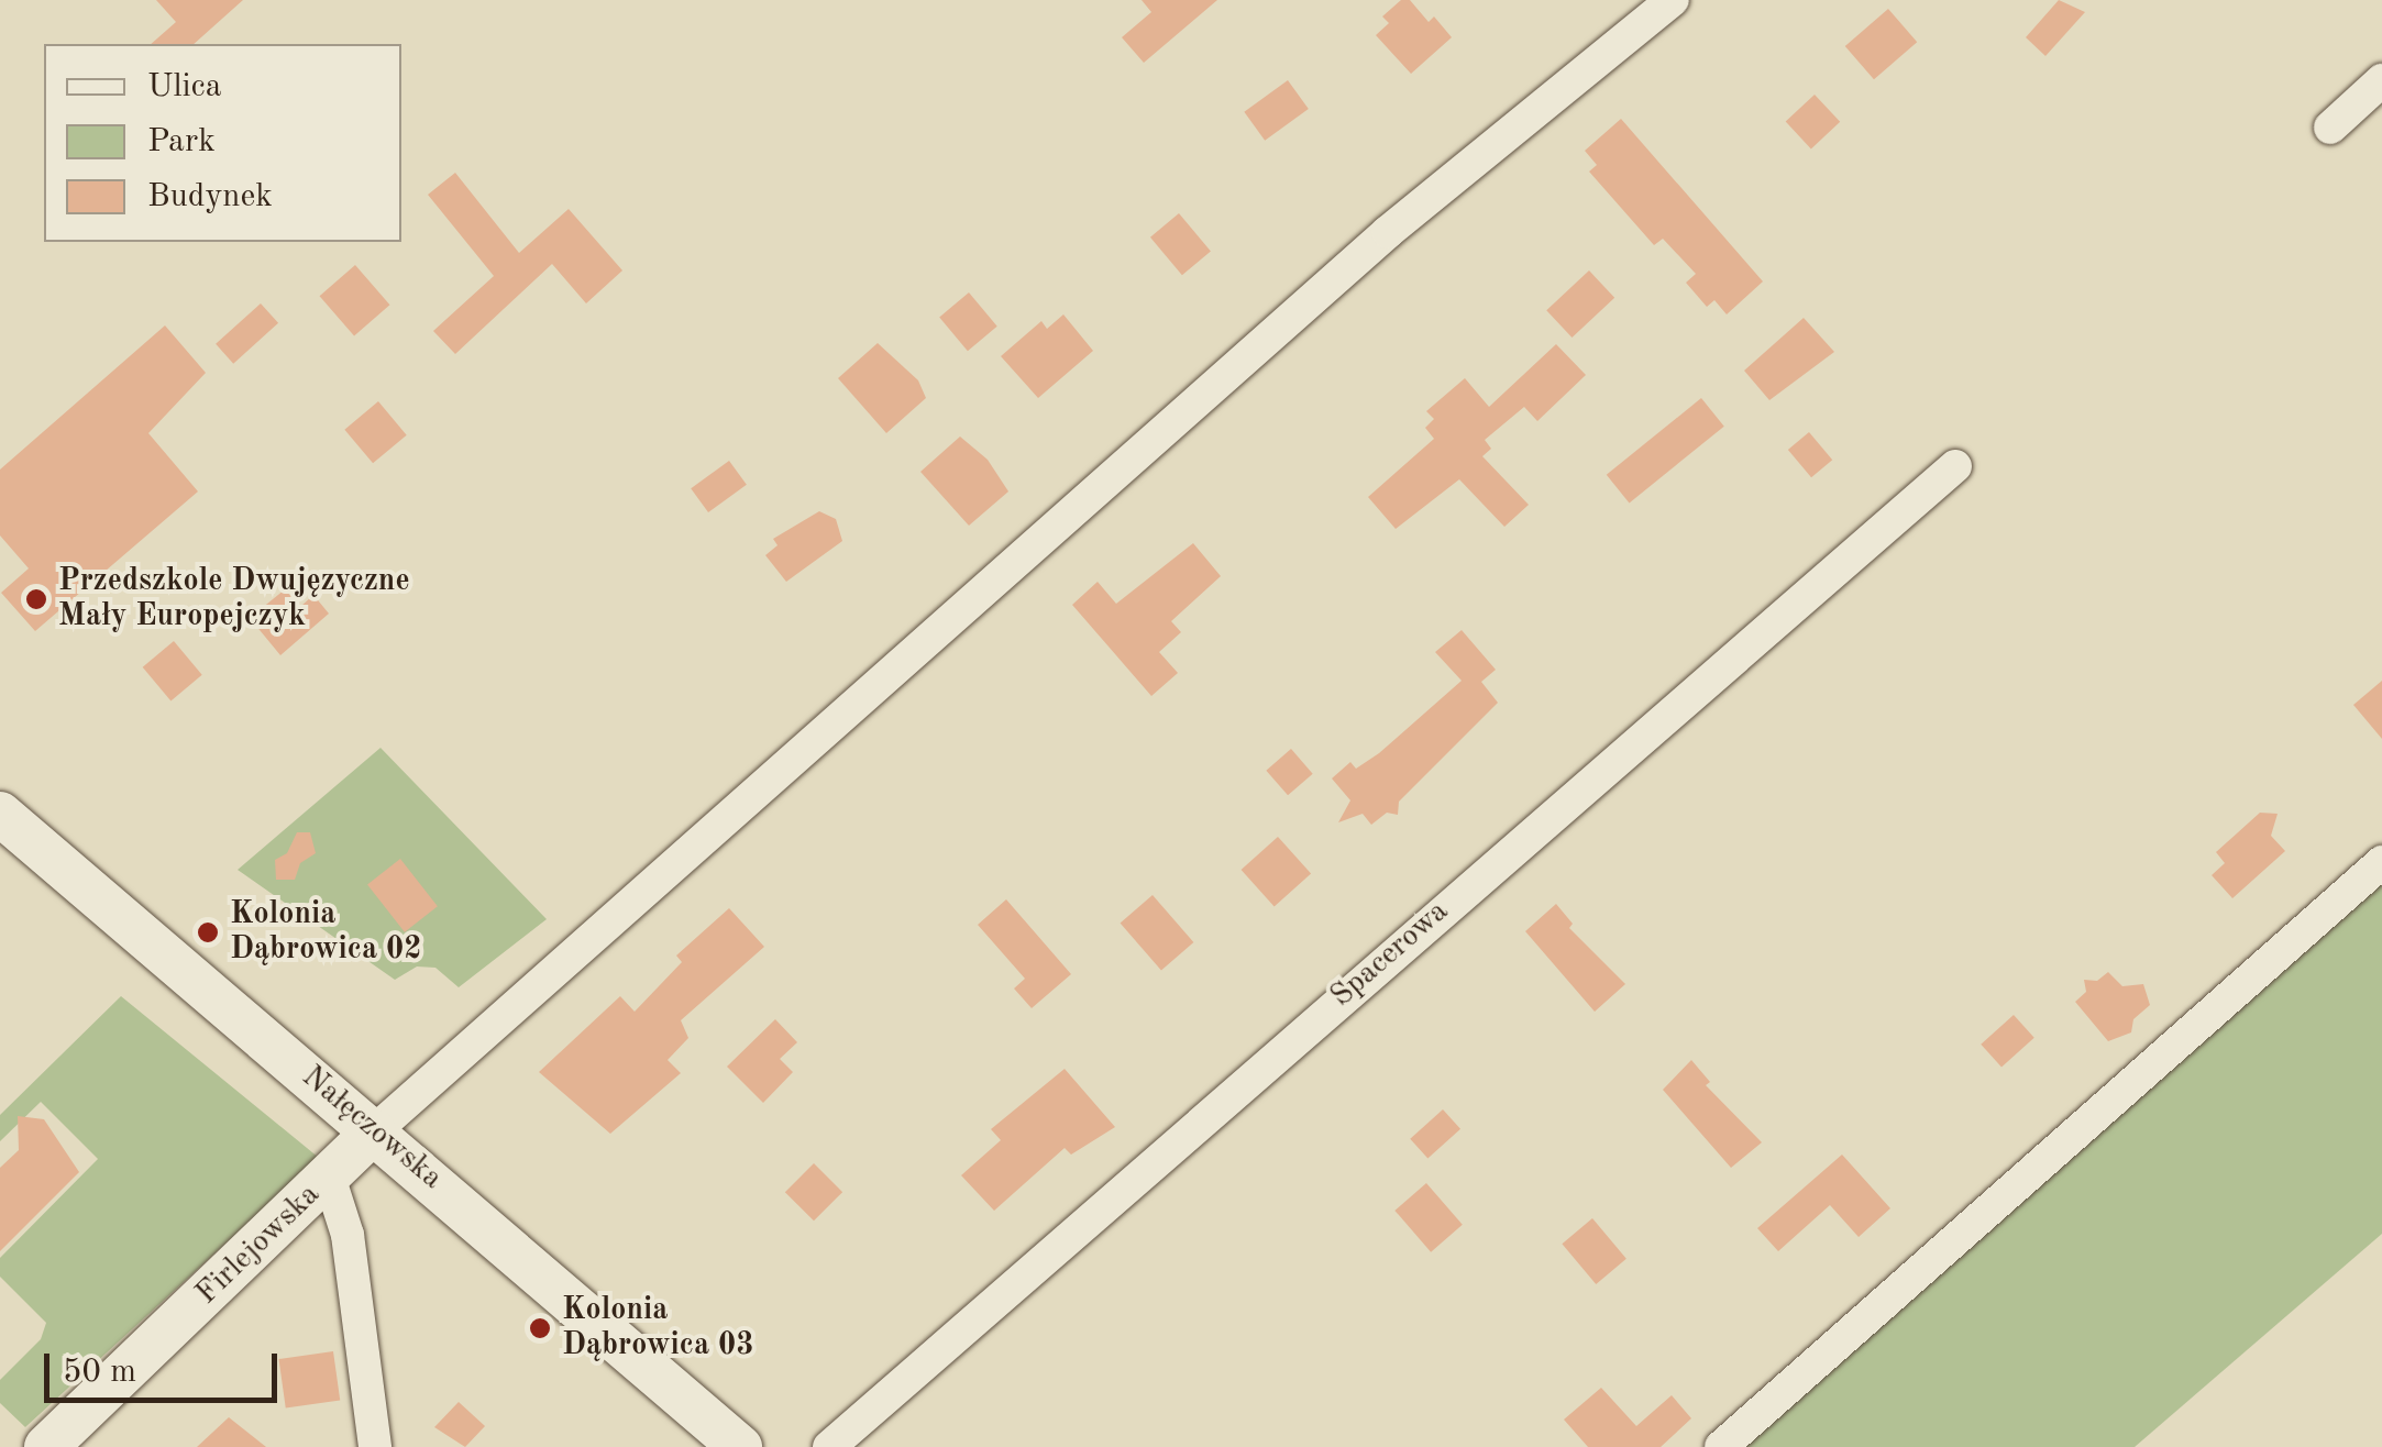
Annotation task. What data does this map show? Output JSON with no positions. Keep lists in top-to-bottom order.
{
  "streets": {
    "main road": ["Nałęczowska", "Firlejowska"],
    "street": ["Spacerowa"]
  },
  "crossings": [
    ["Nałęczowska", "Firlejowska"]
  ],
  "places": ["Przedszkole Dwujęzyczne Mały Europejczyk", "Kolonia Dąbrowica 02", "Kolonia Dąbrowica 03"],
  "legend": ["Ulica", "Park", "Budynek"],
  "scale_bar": "50 m"
}
